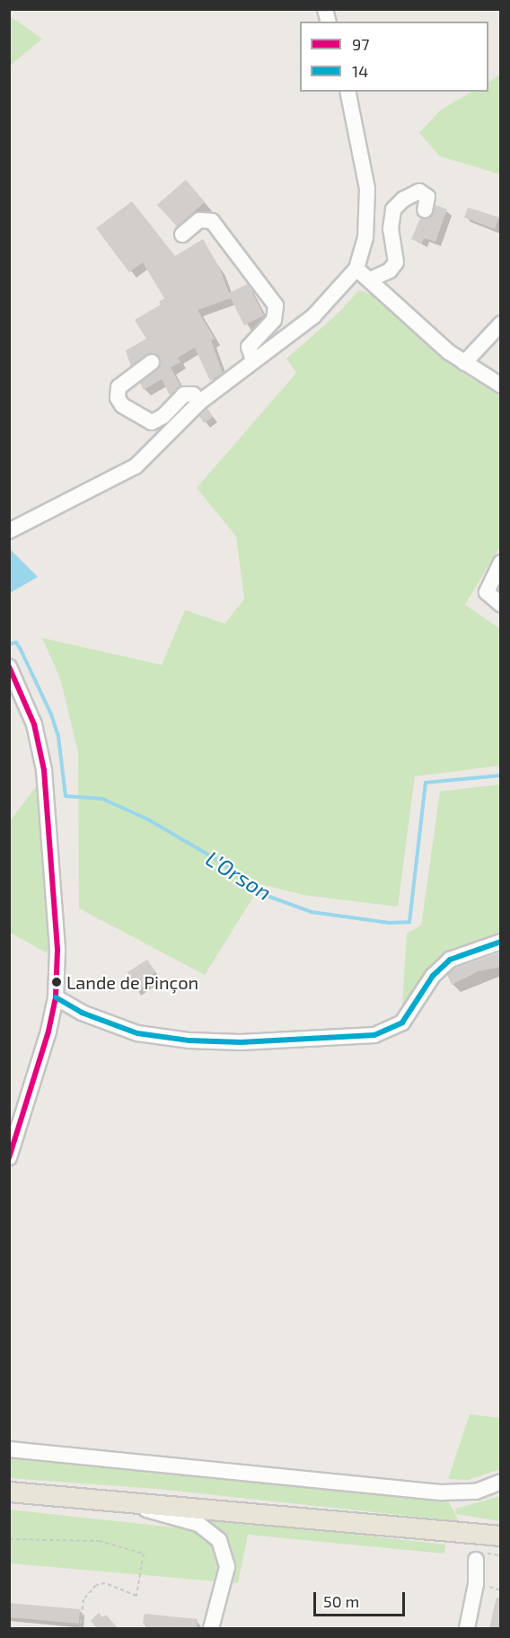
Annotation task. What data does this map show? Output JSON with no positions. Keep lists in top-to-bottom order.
{
  "water": ["L’Orson"],
  "places": ["Lande de Pinçon"],
  "lines": ["transit line 97", "transit line 14"],
  "legend": ["97", "14"],
  "scale_bar": "50 m"
}
